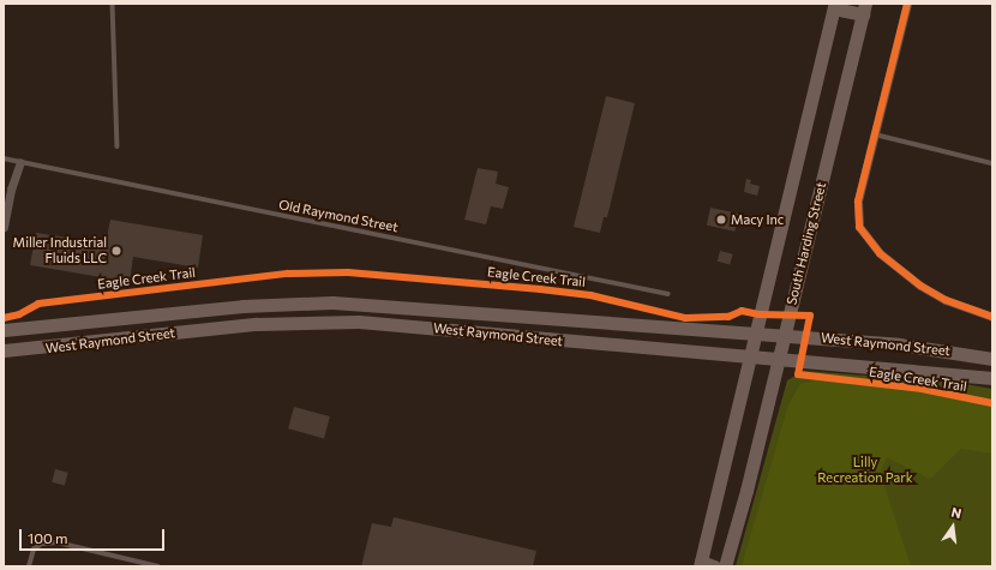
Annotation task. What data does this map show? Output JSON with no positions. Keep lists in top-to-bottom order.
{
  "streets": {
    "main road": ["South Harding Street", "West Raymond Street"],
    "lane": ["Old Raymond Street"],
    "cycle path": ["Eagle Creek Trail"]
  },
  "crossings": [
    ["South Harding Street", "West Raymond Street"]
  ],
  "parks": ["Lilly Recreation Park"],
  "places": ["Macy Inc", "Miller Industrial Fluids LLC"],
  "scale_bar": "100 m",
  "north": "top"
}
